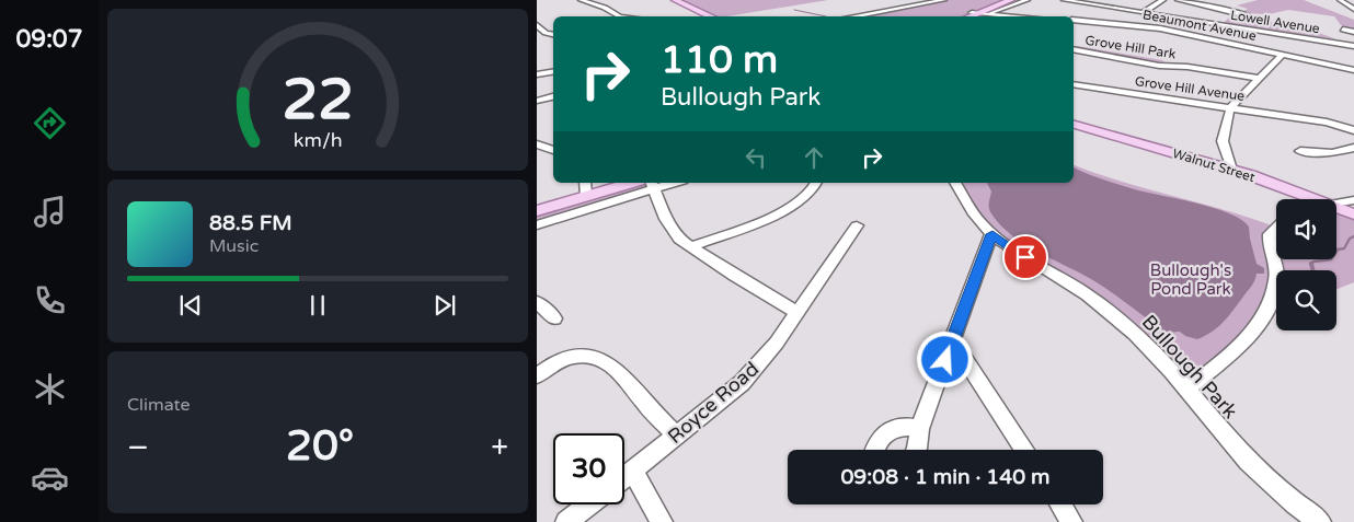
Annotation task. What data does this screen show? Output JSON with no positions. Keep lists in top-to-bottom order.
{
  "streets": {
    "main road": ["Walnut Street"],
    "street": [
      "Lowell Avenue",
      "Beaumont Avenue",
      "Grove Hill Park",
      "Grove Hill Avenue",
      "Bullough Park",
      "Royce Road"
    ]
  },
  "parks": ["Bullough's Pond Park"],
  "page": {
    "tabs": "09:07",
    "turn": ["110 m", "Bullough Park"],
    "song": ["88.5 FM", "Music"],
    "tile": "Climate",
    "heat": ["−", "20°", "+"],
    "limit": "30",
    "trip": "09:08 · 1 min · 140 m",
    "gauge": ["22", "km/h"]
  }
}
